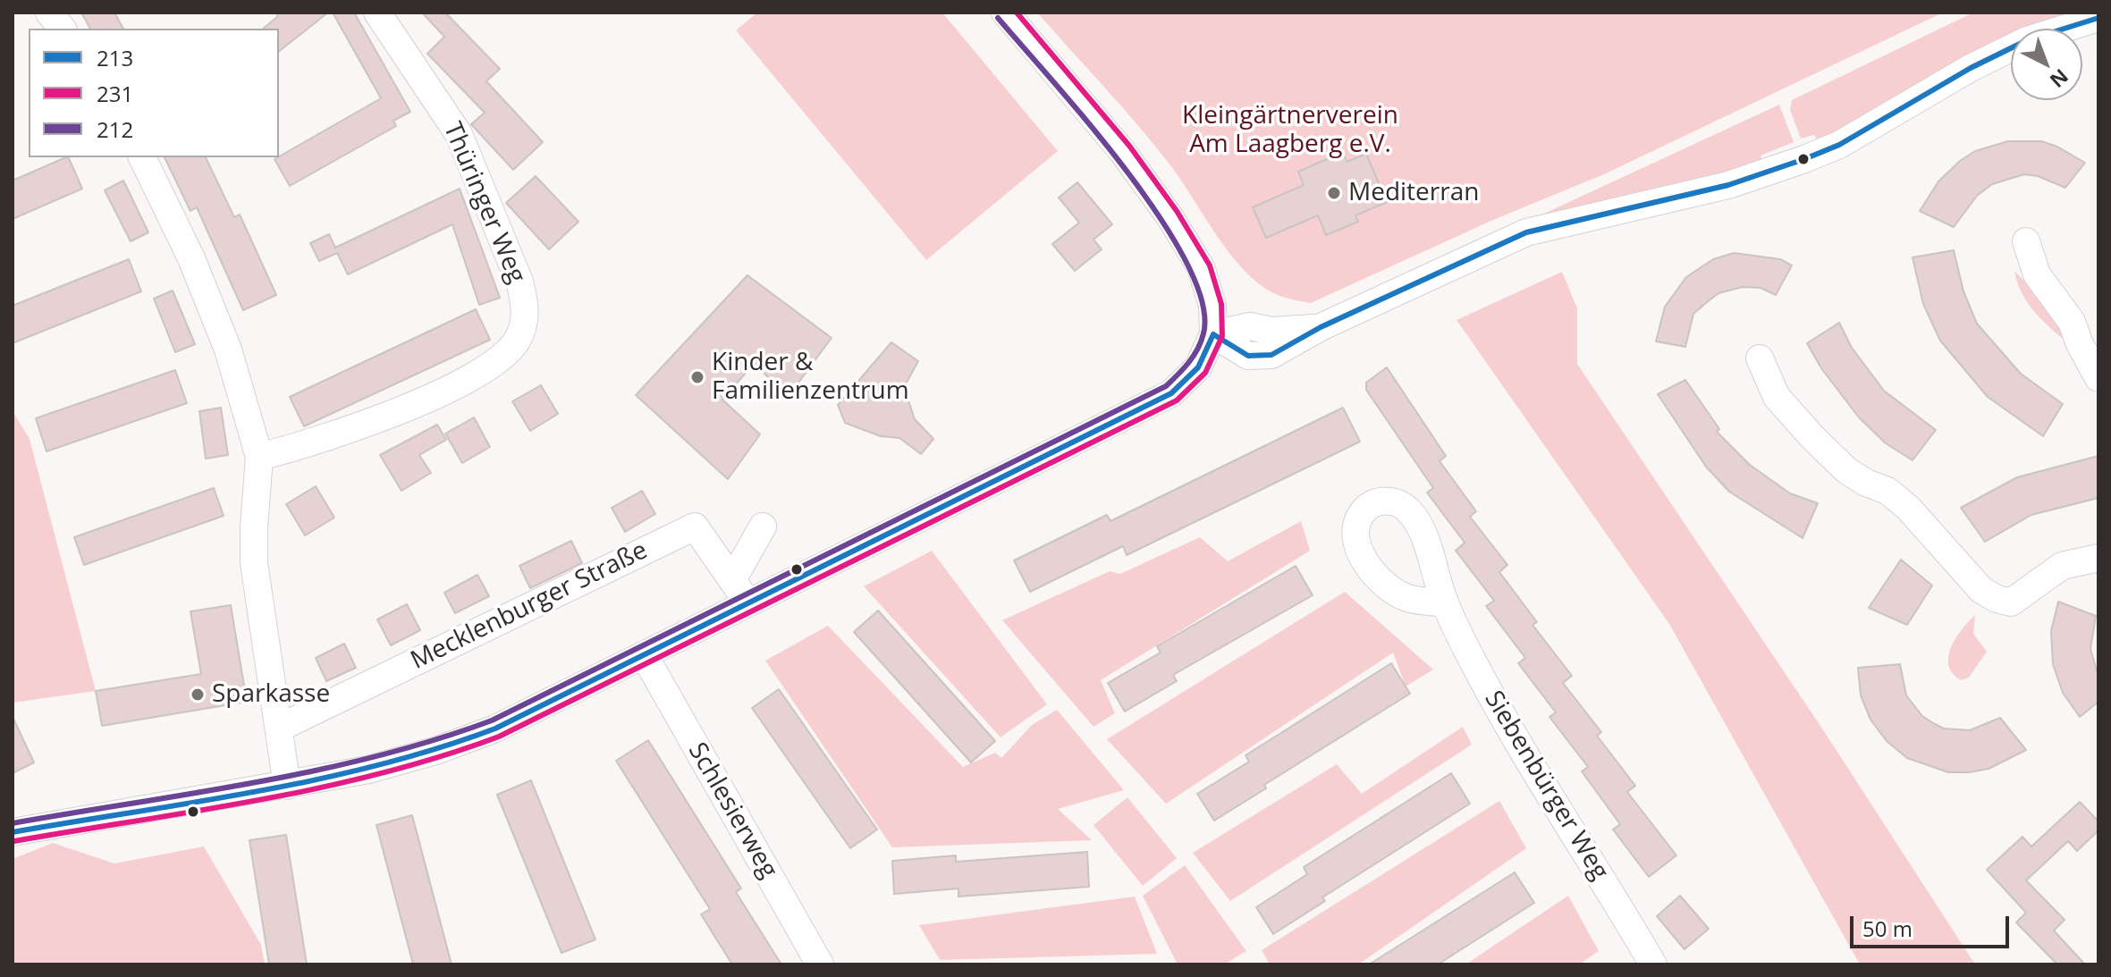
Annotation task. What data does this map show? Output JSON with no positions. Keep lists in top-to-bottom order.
{
  "streets": {
    "street": [
      "Thüringer Weg",
      "Mecklenburger Straße",
      "Siebenbürger Weg",
      "Schlesierweg"
    ]
  },
  "parks": ["Kleingärtnerverein Am Laagberg e.V."],
  "places": ["Mediterran", "Kinder & Familienzentrum", "Sparkasse"],
  "lines": ["transit line 231", "transit line 213", "transit line 212"],
  "legend": ["213", "231", "212"],
  "scale_bar": "50 m",
  "north": "bottom right"
}
